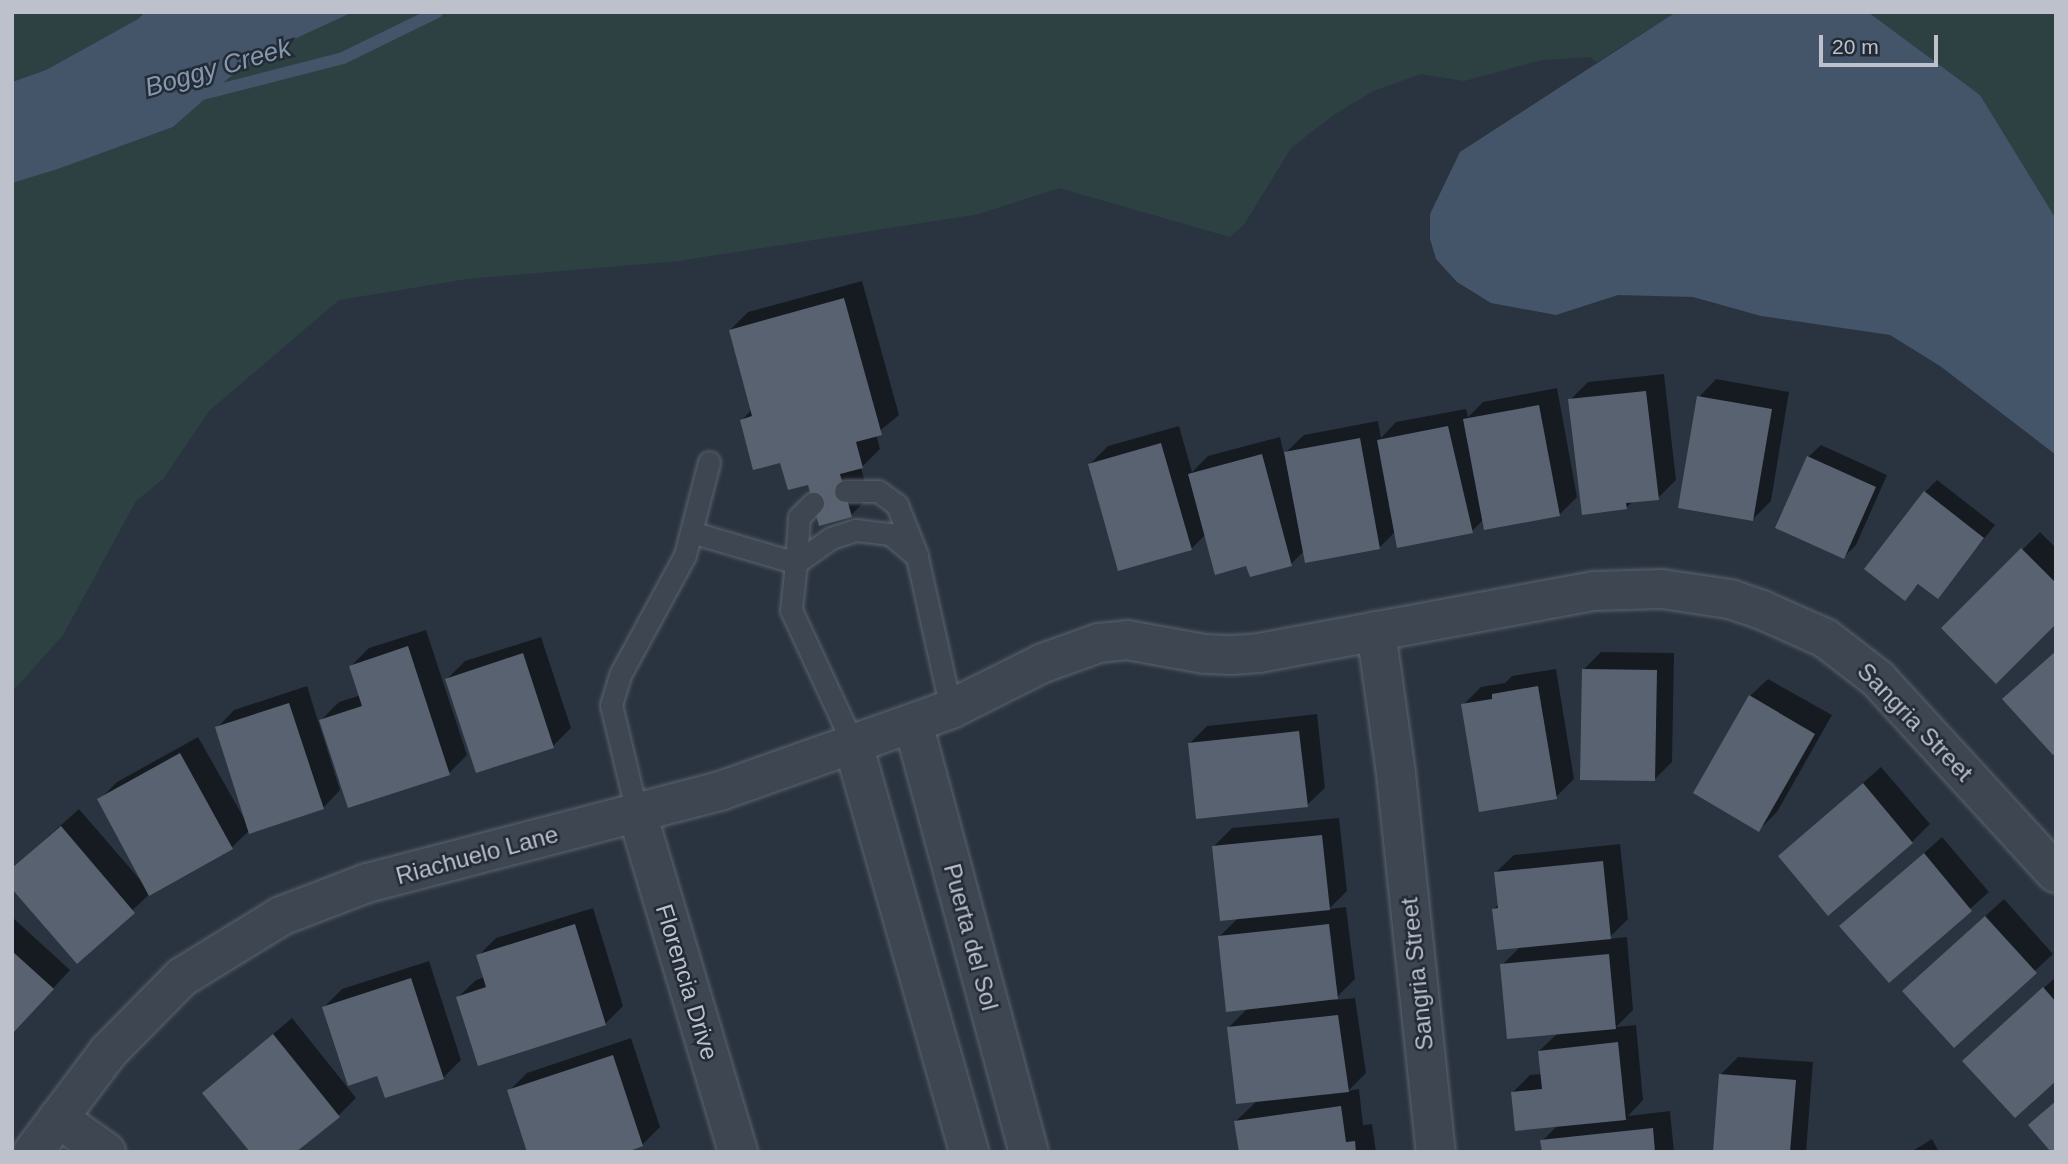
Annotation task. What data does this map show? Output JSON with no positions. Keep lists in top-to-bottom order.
{
  "streets": {
    "street": [
      "Sangria Street",
      "Riachuelo Lane",
      "Puerta del Sol",
      "Florencia Drive"
    ]
  },
  "crossings": [
    ["Sangria Street", "Riachuelo Lane"],
    ["Riachuelo Lane", "Puerta del Sol"],
    ["Riachuelo Lane", "Florencia Drive"]
  ],
  "water": ["Boggy Creek"],
  "scale_bar": "20 m"
}
